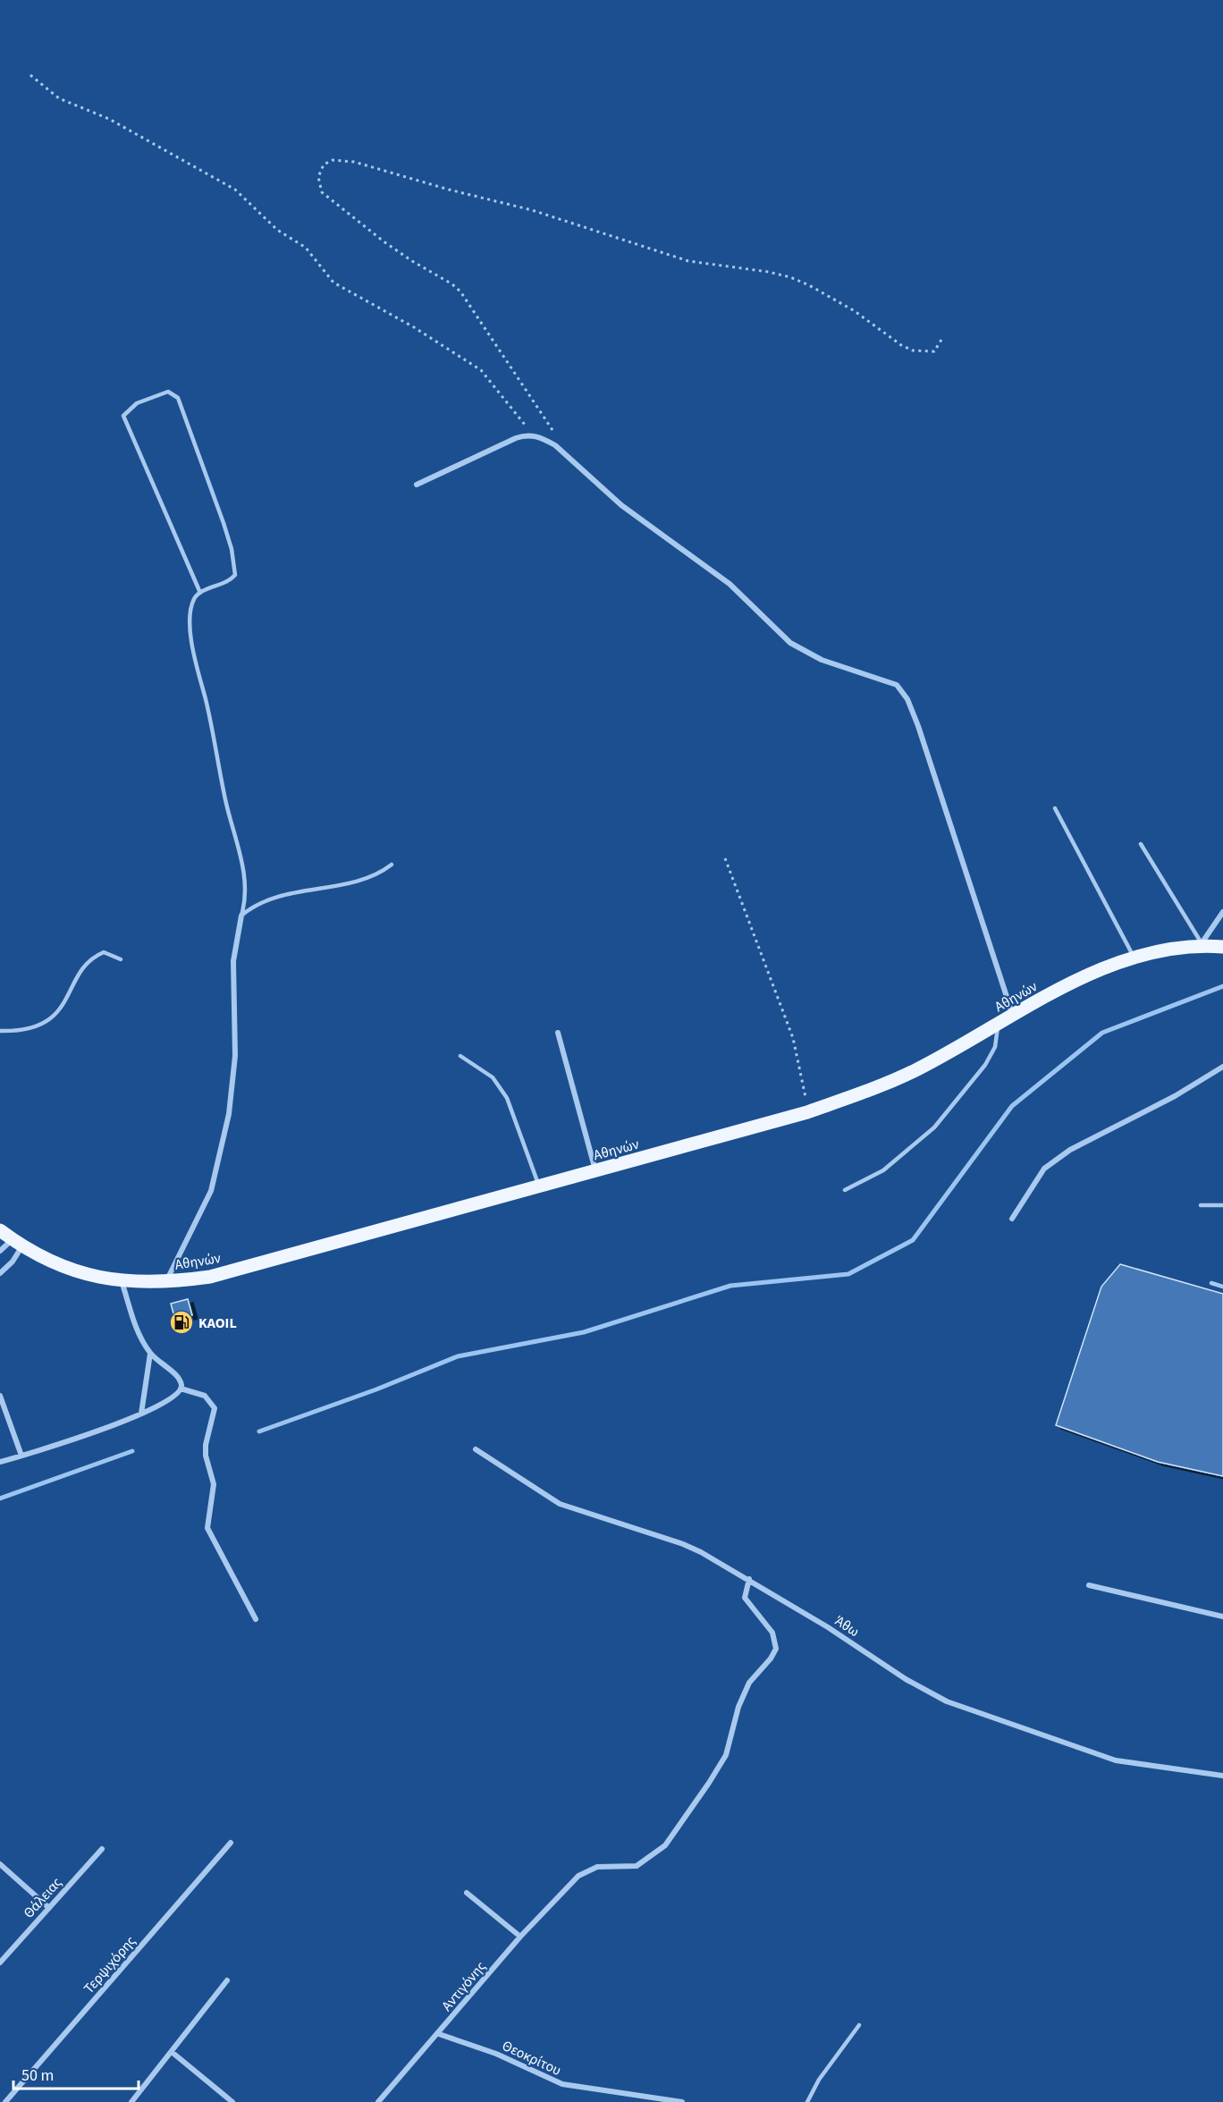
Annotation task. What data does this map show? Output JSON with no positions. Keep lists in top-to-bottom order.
{
  "streets": {
    "main road": ["Αθηνών"],
    "street": [
      "Άθω",
      "Θάλειας",
      "Τερψιχόρης",
      "Αντιγόνης",
      "Θεοκρίτου"
    ]
  },
  "crossings": [
    ["Άθω", "Αντιγόνης"],
    ["Αντιγόνης", "Θεοκρίτου"]
  ],
  "places": {
    "fuel station": ["KAOIL"]
  },
  "scale_bar": "50 m"
}
